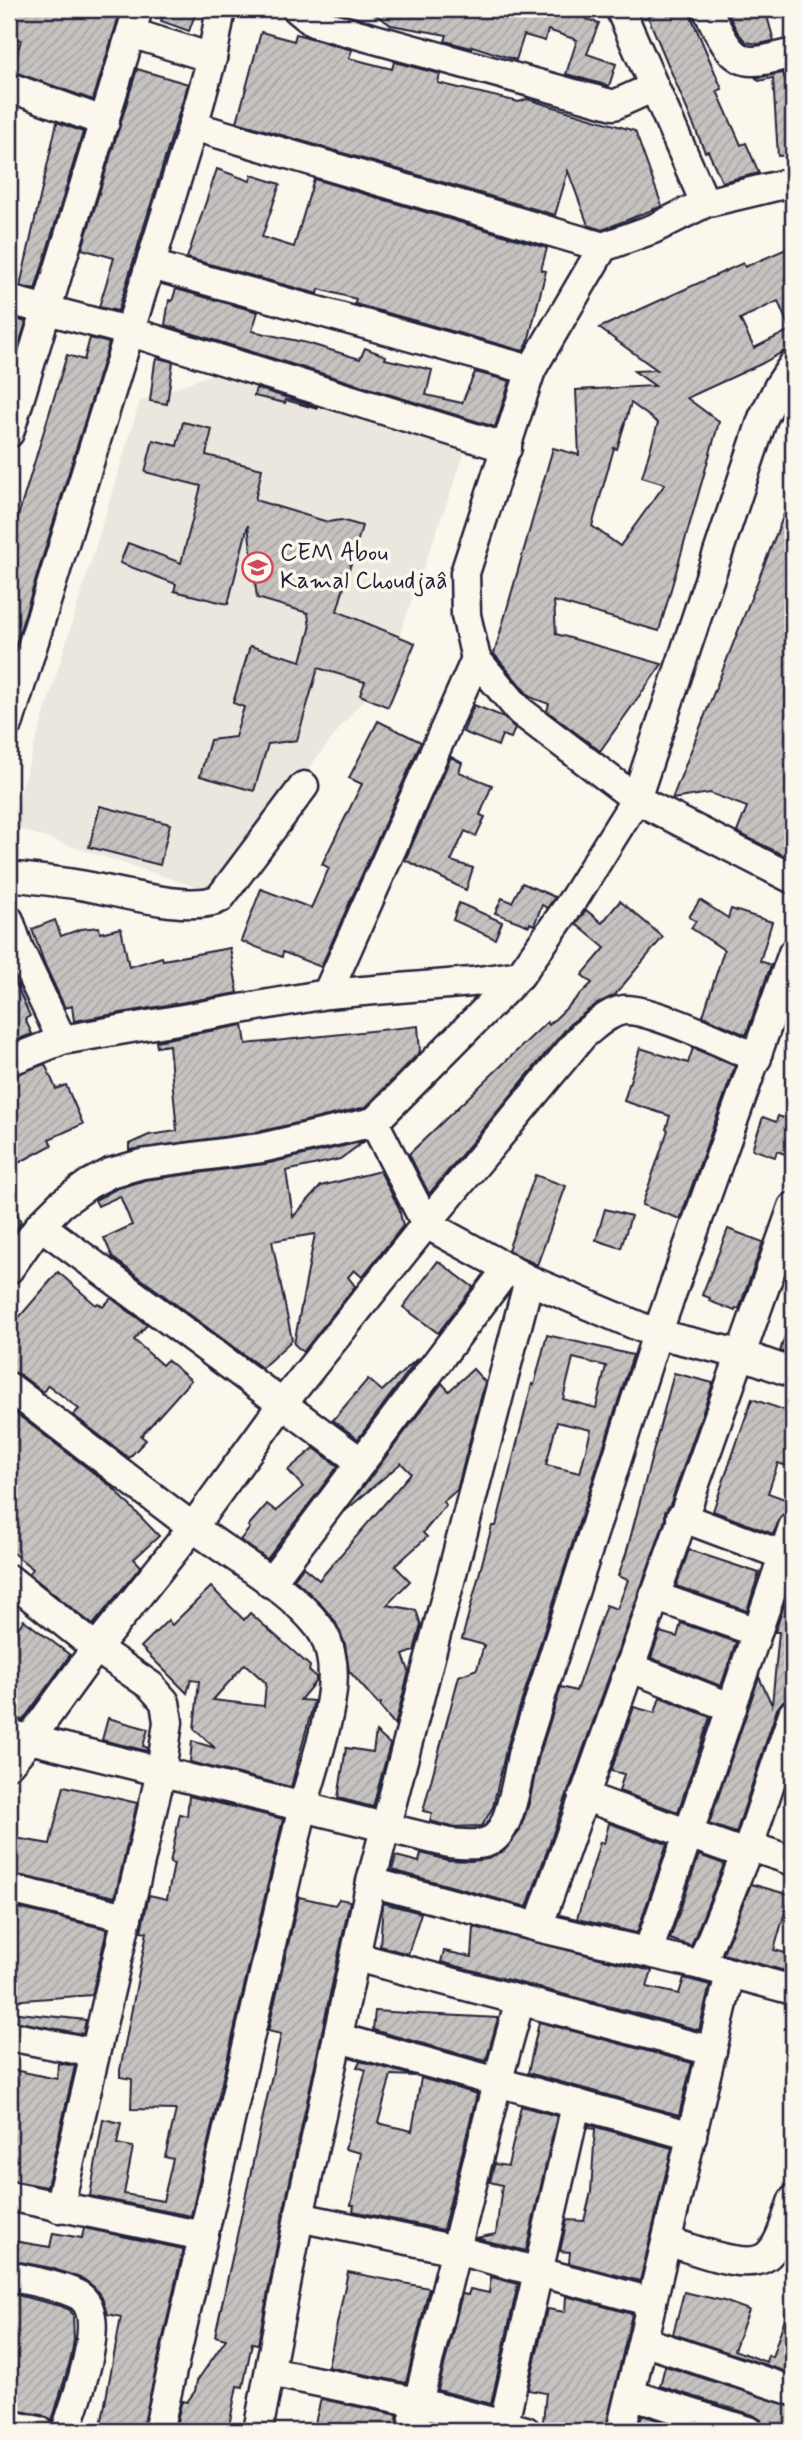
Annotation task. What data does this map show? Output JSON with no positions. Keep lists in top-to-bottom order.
{
  "places": {
    "school or university": ["CEM Abou Kamal Choudjaâ"]
  }
}
